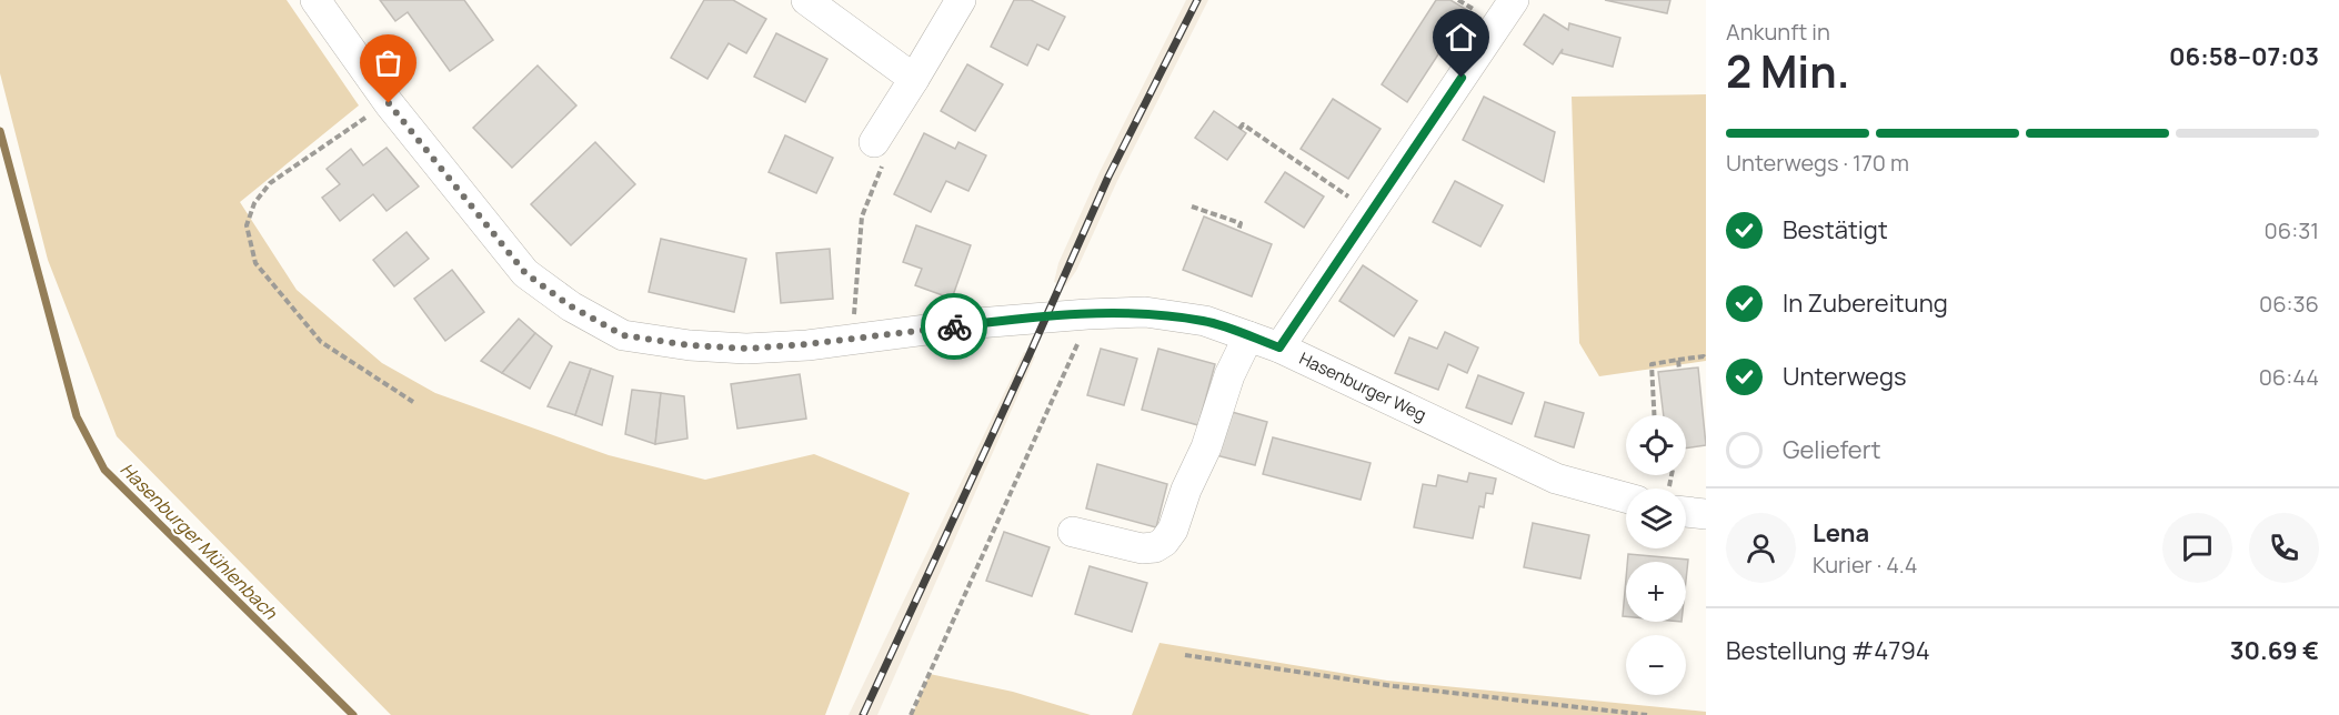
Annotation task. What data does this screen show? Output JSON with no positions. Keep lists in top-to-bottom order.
{
  "streets": {
    "street": ["Hasenburger Weg"]
  },
  "water": ["Hasenburger Mühlenbach"],
  "page": {
    "heading": ["2 Min.", "Ankunft in", "06:58–07:03"],
    "panel": [
      "Lena",
      "Kurier · 4.4",
      "Bestellung #4794",
      "30.69 €"
    ],
    "bar": "Unterwegs · 170 m",
    "list": [
      ["Bestätigt", "06:31"],
      ["In Zubereitung", "06:36"],
      ["Unterwegs", "06:44"],
      "Geliefert"
    ],
    "map_buttons": ["+", "−"]
  }
}
